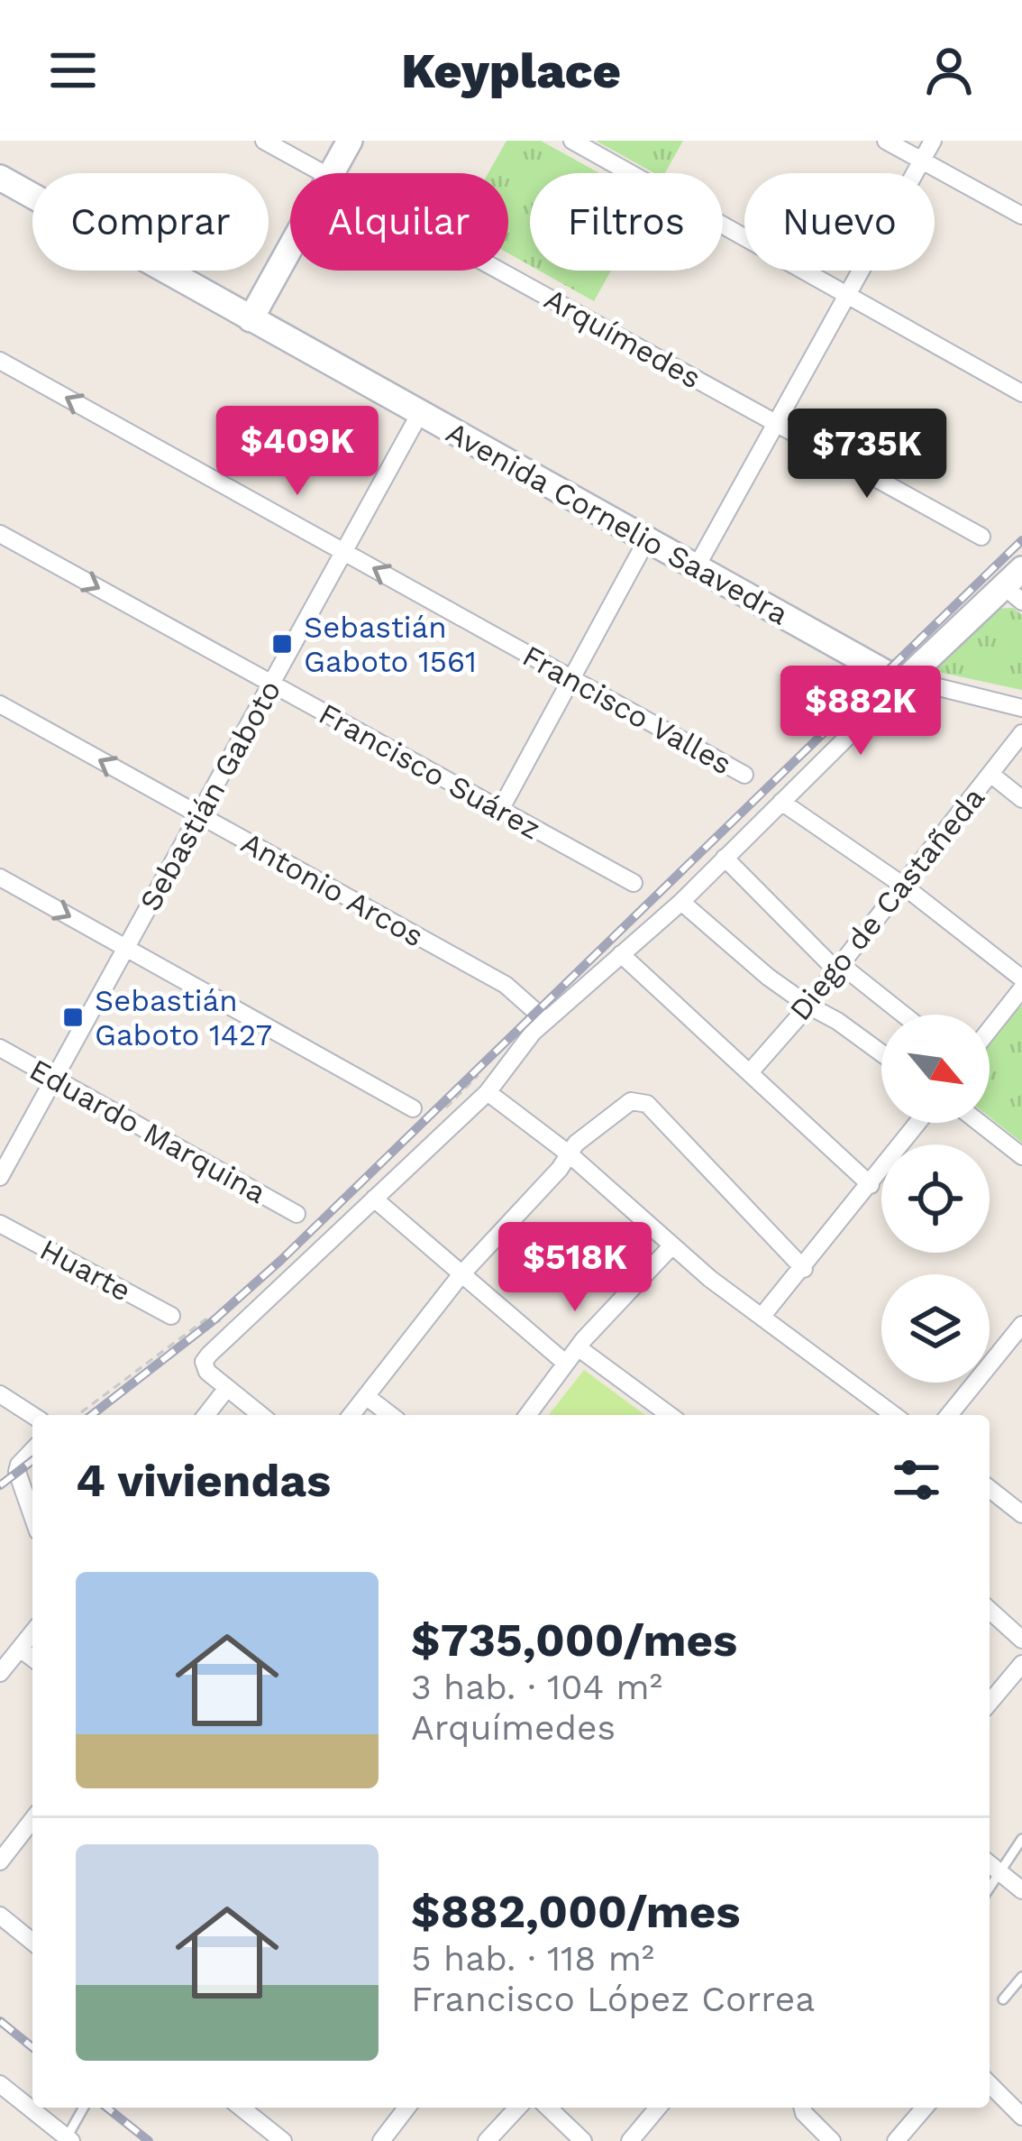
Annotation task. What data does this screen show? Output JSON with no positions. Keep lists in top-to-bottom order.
{
  "streets": {
    "main road": ["Avenida Cornelio Saavedra"],
    "street": [
      "Arquímedes",
      "Francisco Valles",
      "Francisco Suárez",
      "Sebastián Gaboto",
      "Antonio Arcos",
      "Diego de Castañeda",
      "Eduardo Marquina",
      "Huarte"
    ]
  },
  "crossings": [
    ["Avenida Cornelio Saavedra", "Sebastián Gaboto"],
    ["Francisco Valles", "Sebastián Gaboto"],
    ["Francisco Suárez", "Sebastián Gaboto"],
    ["Sebastián Gaboto", "Antonio Arcos"],
    ["Sebastián Gaboto", "Eduardo Marquina"]
  ],
  "one_way": ["Francisco Valles", "Francisco Suárez", "Antonio Arcos"],
  "places": {
    "transit": ["Sebastián Gaboto 1561", "Sebastián Gaboto 1427"]
  },
  "north": "bottom right",
  "page": {
    "header": "Keyplace",
    "chip": [
      "Comprar",
      "Alquilar",
      "Filtros",
      "Nuevo"
    ],
    "price": [
      "$409K",
      "$735K",
      "$882K",
      "$518K"
    ],
    "heading": "4 viviendas",
    "list": [
      {
        "name": "$735,000/mes",
        "note": "3 hab. · 104 m² · Arquímedes"
      },
      {
        "name": "$882,000/mes",
        "note": "5 hab. · 118 m² · Francisco López Correa"
      }
    ]
  }
}
